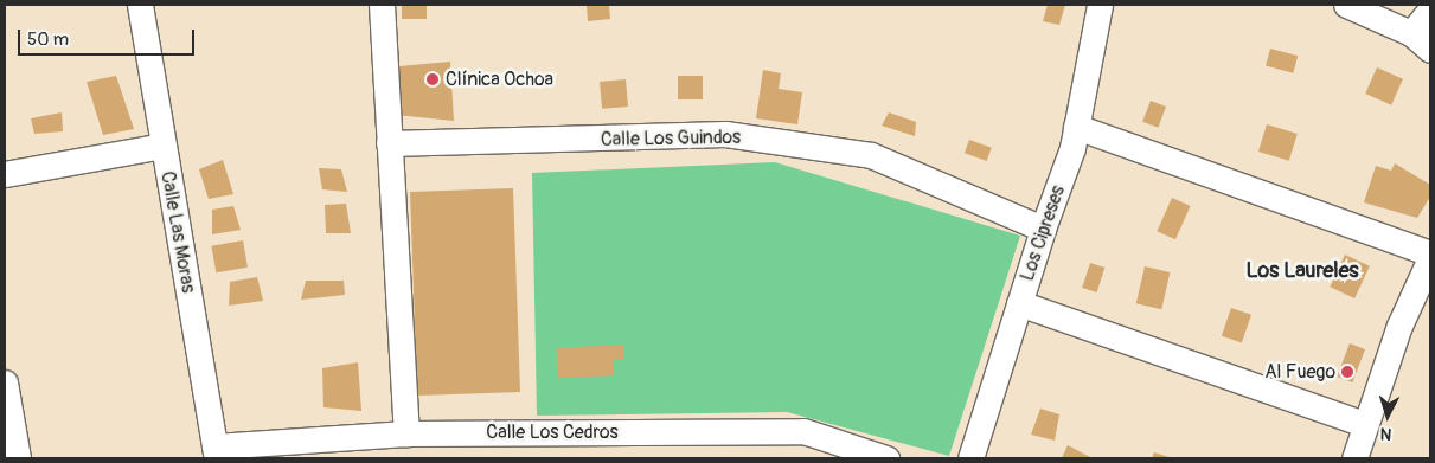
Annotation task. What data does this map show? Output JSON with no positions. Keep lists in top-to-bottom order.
{
  "streets": {
    "street": [
      "Calle Los Guindos",
      "Calle Las Moras",
      "Los Cipreses",
      "Calle Los Cedros"
    ]
  },
  "crossings": [
    ["Calle Los Guindos", "Los Cipreses"],
    ["Calle Las Moras", "Calle Los Cedros"]
  ],
  "districts": ["Los Laureles"],
  "places": ["Clínica Ochoa", "Al Fuego"],
  "scale_bar": "50 m",
  "north": "bottom"
}
